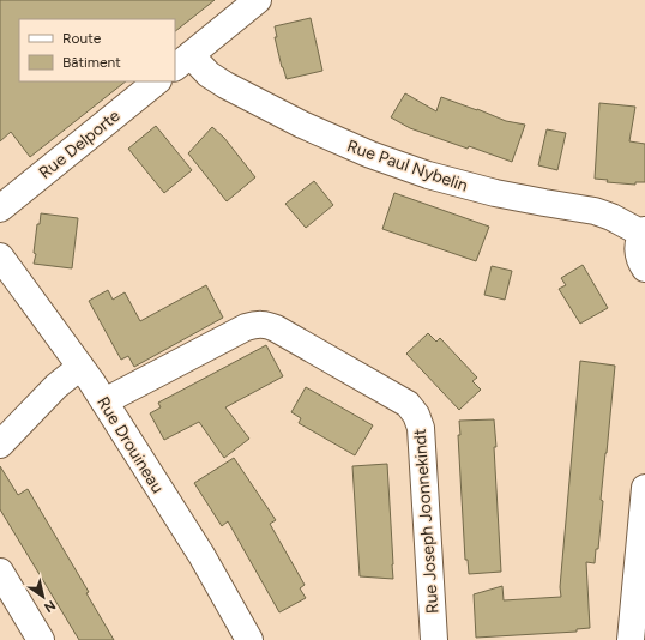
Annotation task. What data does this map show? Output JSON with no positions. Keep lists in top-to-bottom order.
{
  "streets": {
    "street": [
      "Rue Delporte",
      "Rue Paul Nybelin",
      "Rue Drouineau",
      "Rue Joseph Joonnekindt"
    ]
  },
  "crossings": [
    ["Rue Drouineau", "Rue Joseph Joonnekindt"]
  ],
  "legend": ["Route", "Bâtiment"],
  "north": "bottom right"
}
